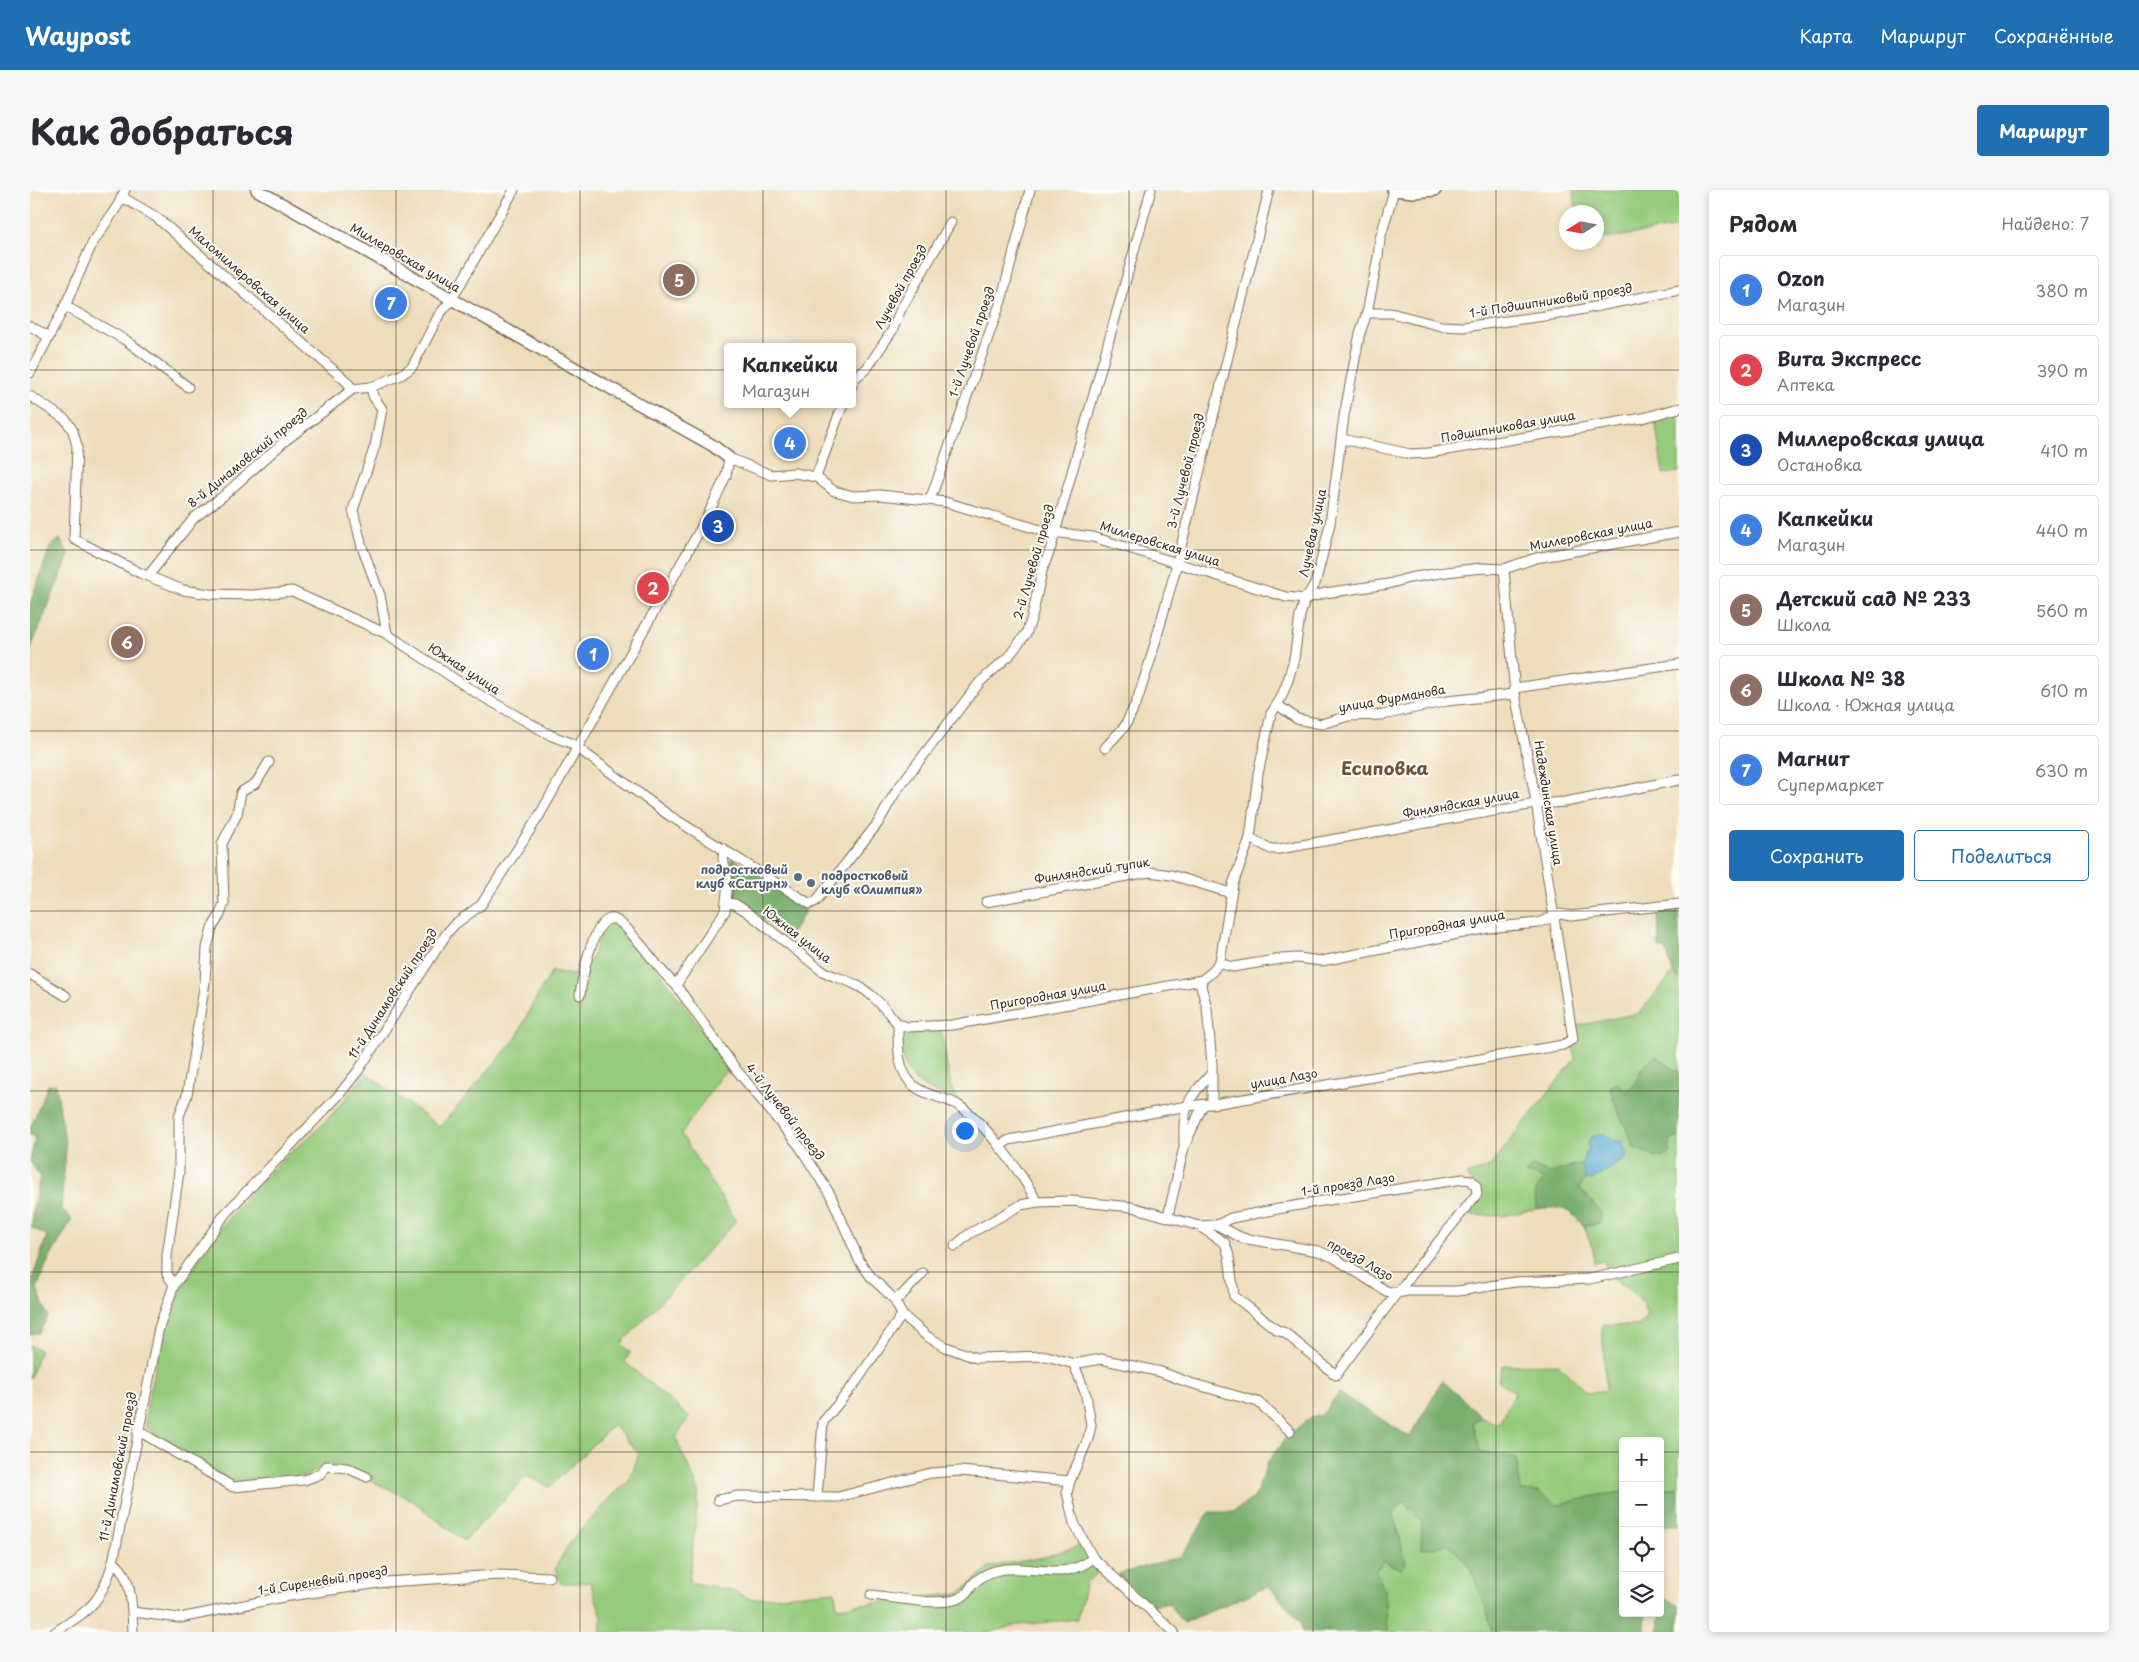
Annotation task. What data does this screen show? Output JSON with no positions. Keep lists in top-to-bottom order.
{
  "streets": {
    "street": [
      "Миллеровская улица",
      "Маломиллеровская улица",
      "Лучевой проезд",
      "1-й Подшипниковый проезд",
      "1-й Лучевой проезд",
      "Подшипниковая улица",
      "8-й Динамовский проезд",
      "3-й Лучевой проезд",
      "Лучевая улица",
      "2-й Лучевой проезд",
      "Южная улица",
      "улица Фурманова",
      "Надеждинская улица",
      "Финляндская улица",
      "Финляндский тупик",
      "Пригородная улица",
      "11-й Динамовский проезд",
      "улица Лазо",
      "4-й Лучевой проезд",
      "1-й проезд Лазо",
      "проезд Лазо",
      "1-й Сиреневый проезд"
    ]
  },
  "crossings": [
    ["Миллеровская улица", "1-й Лучевой проезд"],
    ["Миллеровская улица", "8-й Динамовский проезд"],
    ["Миллеровская улица", "3-й Лучевой проезд"],
    ["Миллеровская улица", "Лучевая улица"],
    ["Миллеровская улица", "2-й Лучевой проезд"],
    ["Миллеровская улица", "Надеждинская улица"],
    ["Миллеровская улица", "11-й Динамовский проезд"],
    ["Маломиллеровская улица", "8-й Динамовский проезд"],
    ["1-й Подшипниковый проезд", "Лучевая улица"],
    ["Подшипниковая улица", "Лучевая улица"],
    ["8-й Динамовский проезд", "Южная улица"],
    ["Лучевая улица", "улица Фурманова"],
    ["Лучевая улица", "Финляндская улица"],
    ["Лучевая улица", "Финляндский тупик"],
    ["Лучевая улица", "Пригородная улица"],
    ["2-й Лучевой проезд", "Южная улица"],
    ["Южная улица", "Пригородная улица"],
    ["Южная улица", "11-й Динамовский проезд"],
    ["улица Фурманова", "Надеждинская улица"],
    ["Надеждинская улица", "Финляндская улица"],
    ["Надеждинская улица", "Пригородная улица"],
    ["Надеждинская улица", "улица Лазо"],
    ["1-й проезд Лазо", "проезд Лазо"]
  ],
  "districts": ["Есиповка"],
  "places": ["подростковый клуб «Сатурн»", "подростковый клуб «Олимпия»"],
  "north": "left",
  "page": {
    "header": "Waypost",
    "nav": ["Карта", "Маршрут", "Сохранённые"],
    "title": "Как добраться",
    "buttons": [
      "Маршрут",
      ["Сохранить", "Поделиться"]
    ],
    "heading": ["Рядом", "Найдено: 7"],
    "list": [
      {
        "mark": "1",
        "name": "Ozon",
        "note": "Магазин",
        "value": "380 m"
      },
      {
        "mark": "2",
        "name": "Вита Экспресс",
        "note": "Аптека",
        "value": "390 m"
      },
      {
        "mark": "3",
        "name": "Миллеровская улица",
        "note": "Остановка",
        "value": "410 m"
      },
      {
        "mark": "4",
        "name": "Капкейки",
        "note": "Магазин",
        "value": "440 m"
      },
      {
        "mark": "5",
        "name": "Детский сад № 233",
        "note": "Школа",
        "value": "560 m"
      },
      {
        "mark": "6",
        "name": "Школа № 38",
        "note": "Школа · Южная улица",
        "value": "610 m"
      },
      {
        "mark": "7",
        "name": "Магнит",
        "note": "Супермаркет",
        "value": "630 m"
      }
    ],
    "pins": [
      "5",
      "7",
      "4",
      "3",
      "2",
      "6",
      "1"
    ],
    "popup": ["Капкейки", "Магазин"],
    "map_buttons": ["+", "−"]
  }
}
